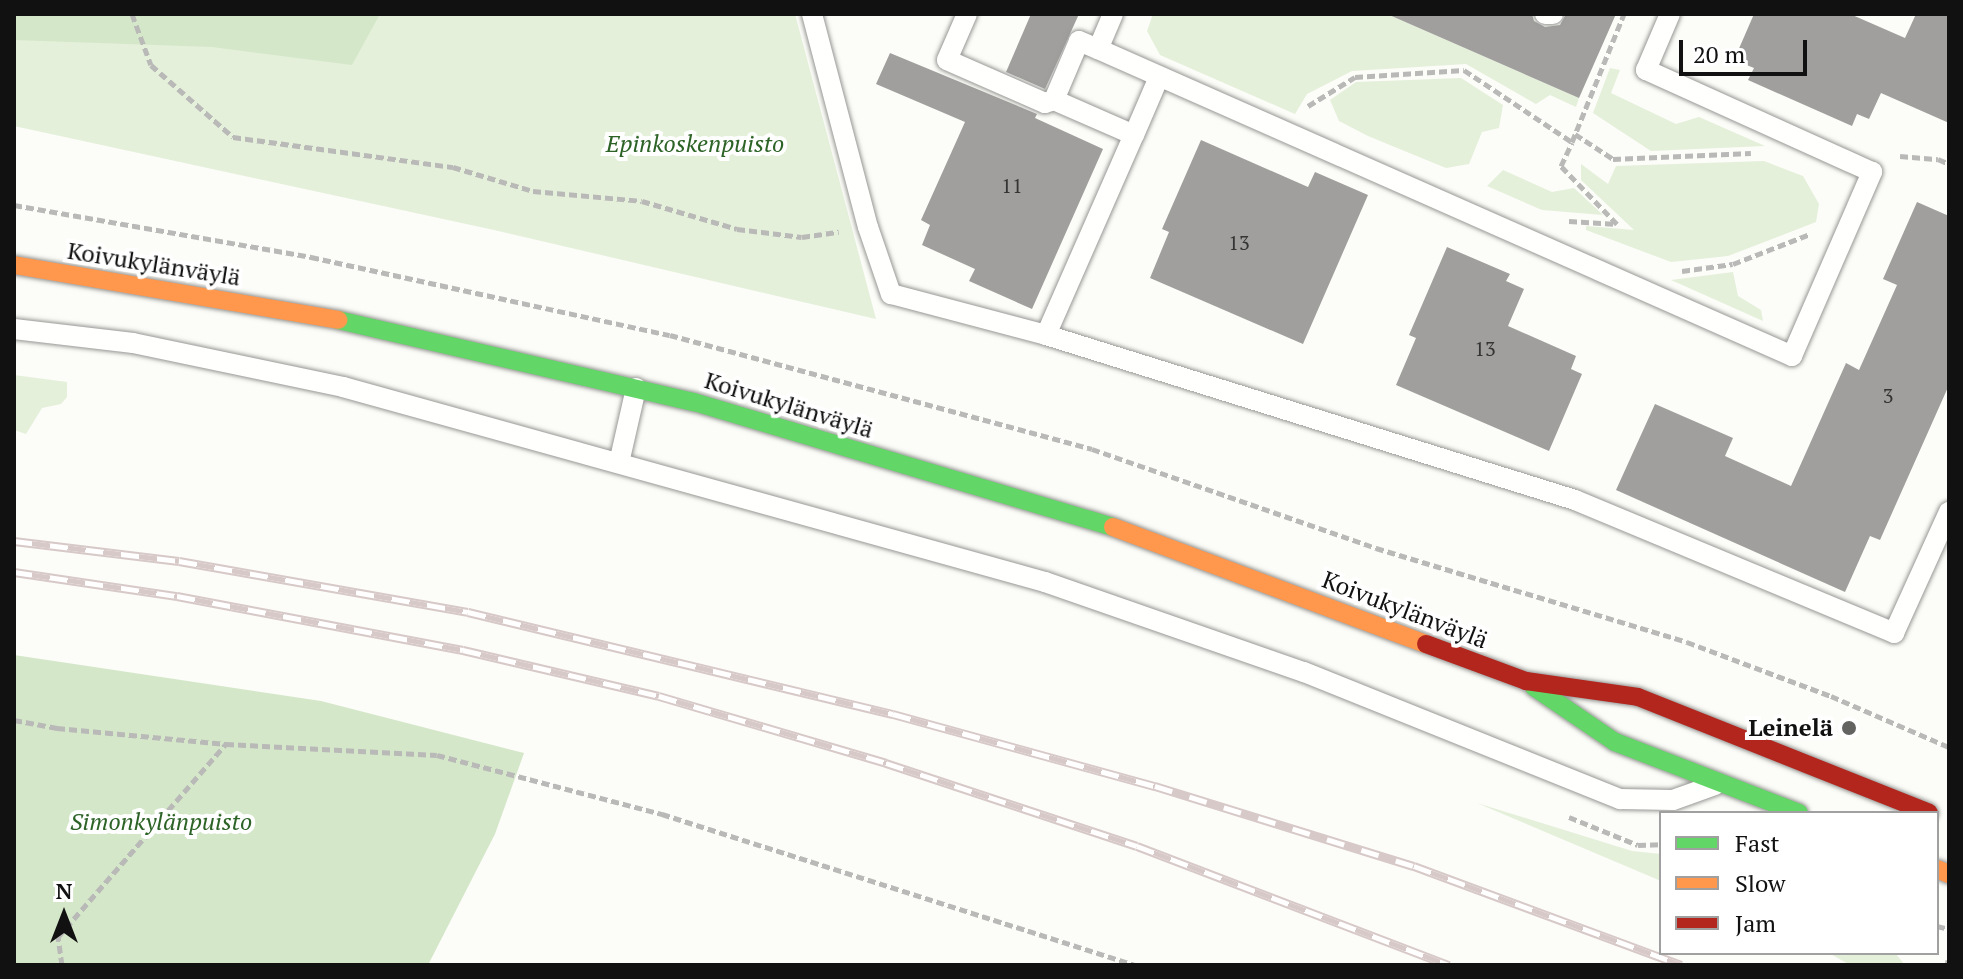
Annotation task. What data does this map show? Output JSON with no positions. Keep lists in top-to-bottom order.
{
  "streets": {
    "main road": ["Koivukylänväylä"]
  },
  "parks": ["Epinkoskenpuisto", "Simonkylänpuisto"],
  "places": ["Leinelä"],
  "house_numbers": [
    "11",
    "13",
    "13",
    "3"
  ],
  "legend": ["Fast", "Slow", "Jam"],
  "scale_bar": "20 m",
  "north": "top"
}
